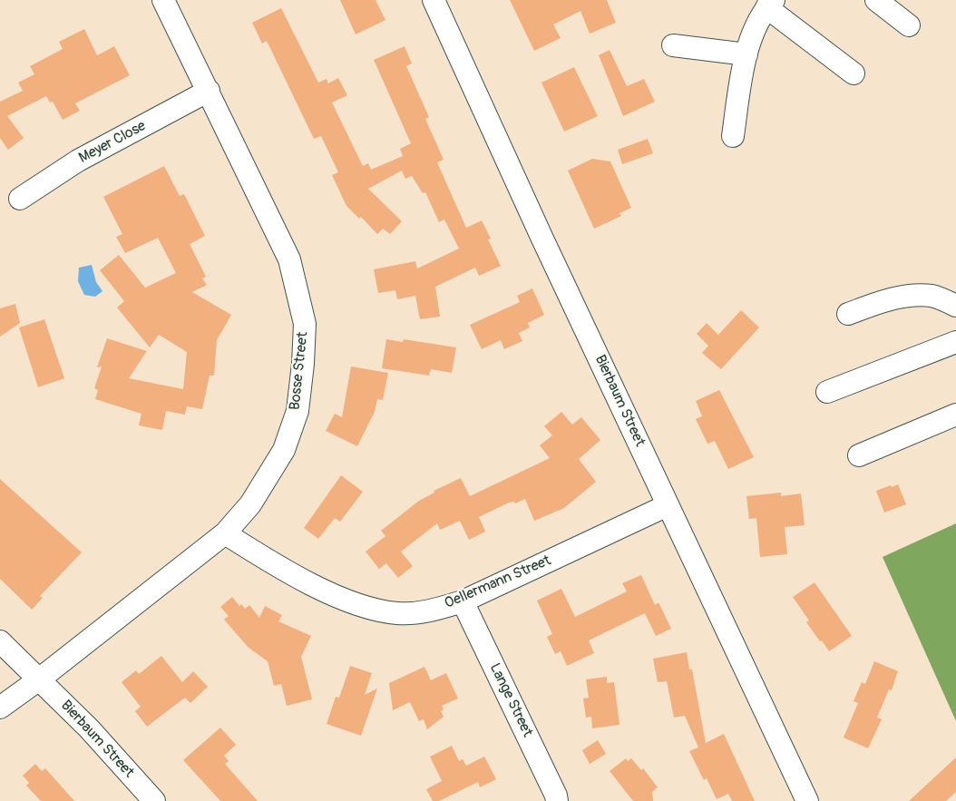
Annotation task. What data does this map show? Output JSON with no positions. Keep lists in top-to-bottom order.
{
  "streets": {
    "street": [
      "Meyer Close",
      "Bosse Street",
      "Bierbaum Street",
      "Oellermann Street",
      "Lange Street"
    ]
  },
  "crossings": [
    ["Meyer Close", "Bosse Street"],
    ["Bosse Street", "Bierbaum Street"],
    ["Bosse Street", "Oellermann Street"],
    ["Bierbaum Street", "Oellermann Street"],
    ["Oellermann Street", "Lange Street"]
  ]
}
